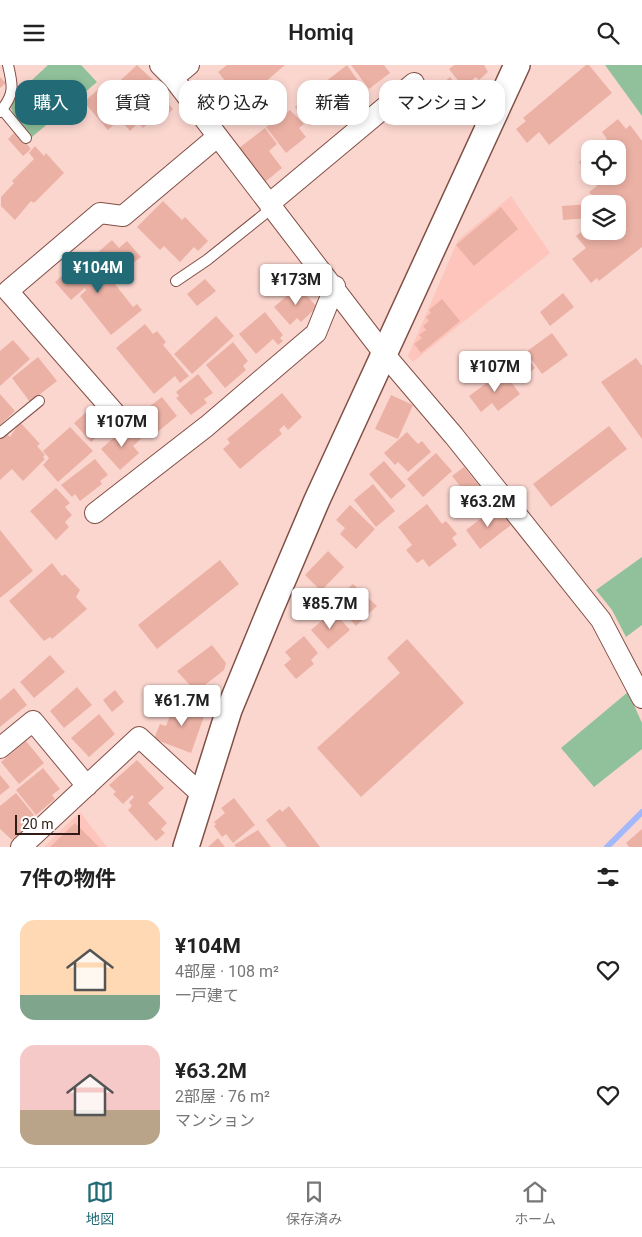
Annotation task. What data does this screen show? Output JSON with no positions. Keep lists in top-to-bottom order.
{
  "scale_bar": "20 m",
  "page": {
    "header": "Homiq",
    "chip": [
      "購入",
      "賃貸",
      "絞り込み",
      "新着",
      "マンション"
    ],
    "price": [
      "¥104M",
      "¥173M",
      "¥107M",
      "¥107M",
      "¥63.2M",
      "¥85.7M",
      "¥61.7M"
    ],
    "scale": "20 m",
    "heading": "7件の物件",
    "list": [
      {
        "name": "¥104M",
        "note": "4部屋 · 108 m² · 一戸建て"
      },
      {
        "name": "¥63.2M",
        "note": "2部屋 · 76 m² · マンション"
      }
    ],
    "tabs": ["地図", "保存済み", "ホーム"]
  }
}
